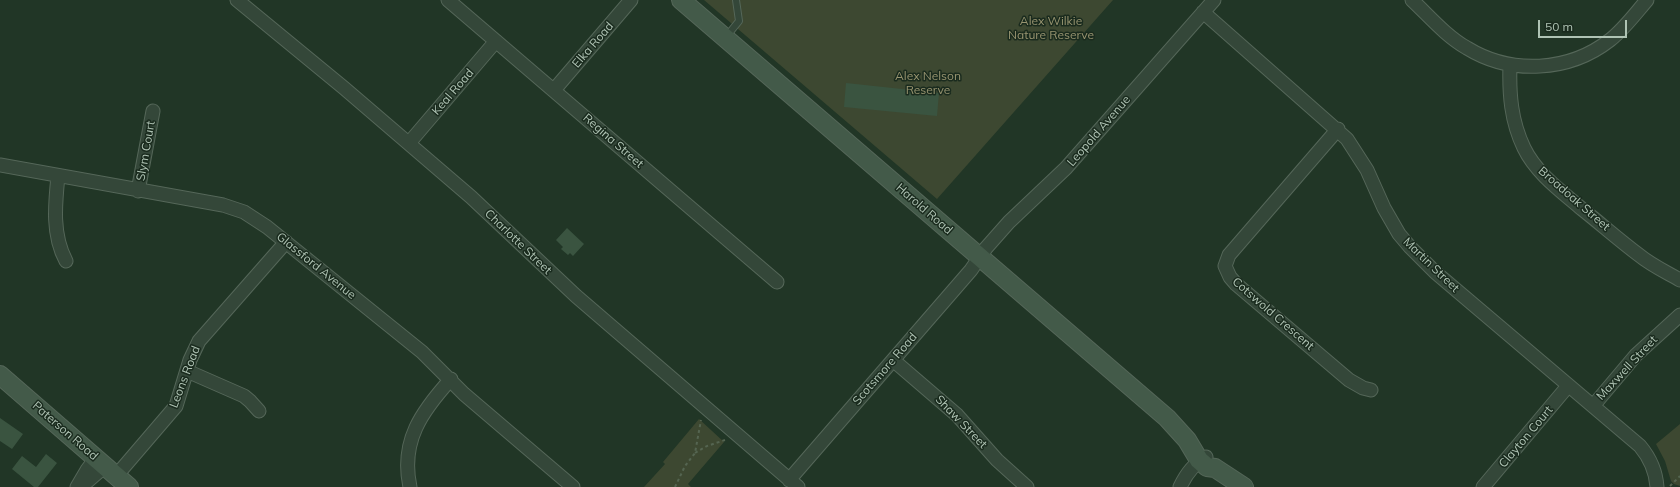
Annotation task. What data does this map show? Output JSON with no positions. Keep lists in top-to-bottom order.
{
  "streets": {
    "street": [
      "Elka Road",
      "Keal Road",
      "Leopold Avenue",
      "Regina Street",
      "Slym Court",
      "Broadoak Street",
      "Harold Road",
      "Charlotte Street",
      "Martin Street",
      "Glassford Avenue",
      "Cotswold Crescent",
      "Maxwell Street",
      "Scotsmore Road",
      "Leons Road",
      "Shaw Street",
      "Paterson Road",
      "Clayton Court"
    ]
  },
  "crossings": [
    ["Elka Road", "Regina Street"],
    ["Keal Road", "Regina Street"],
    ["Keal Road", "Charlotte Street"],
    ["Leopold Avenue", "Harold Road"],
    ["Leopold Avenue", "Martin Street"],
    ["Leopold Avenue", "Scotsmore Road"],
    ["Slym Court", "Glassford Avenue"],
    ["Harold Road", "Scotsmore Road"],
    ["Charlotte Street", "Scotsmore Road"],
    ["Martin Street", "Cotswold Crescent"],
    ["Martin Street", "Maxwell Street"],
    ["Martin Street", "Clayton Court"],
    ["Glassford Avenue", "Leons Road"],
    ["Scotsmore Road", "Shaw Street"],
    ["Leons Road", "Paterson Road"]
  ],
  "parks": ["Alex Wilkie Nature Reserve", "Alex Nelson Reserve"],
  "scale_bar": "50 m"
}
